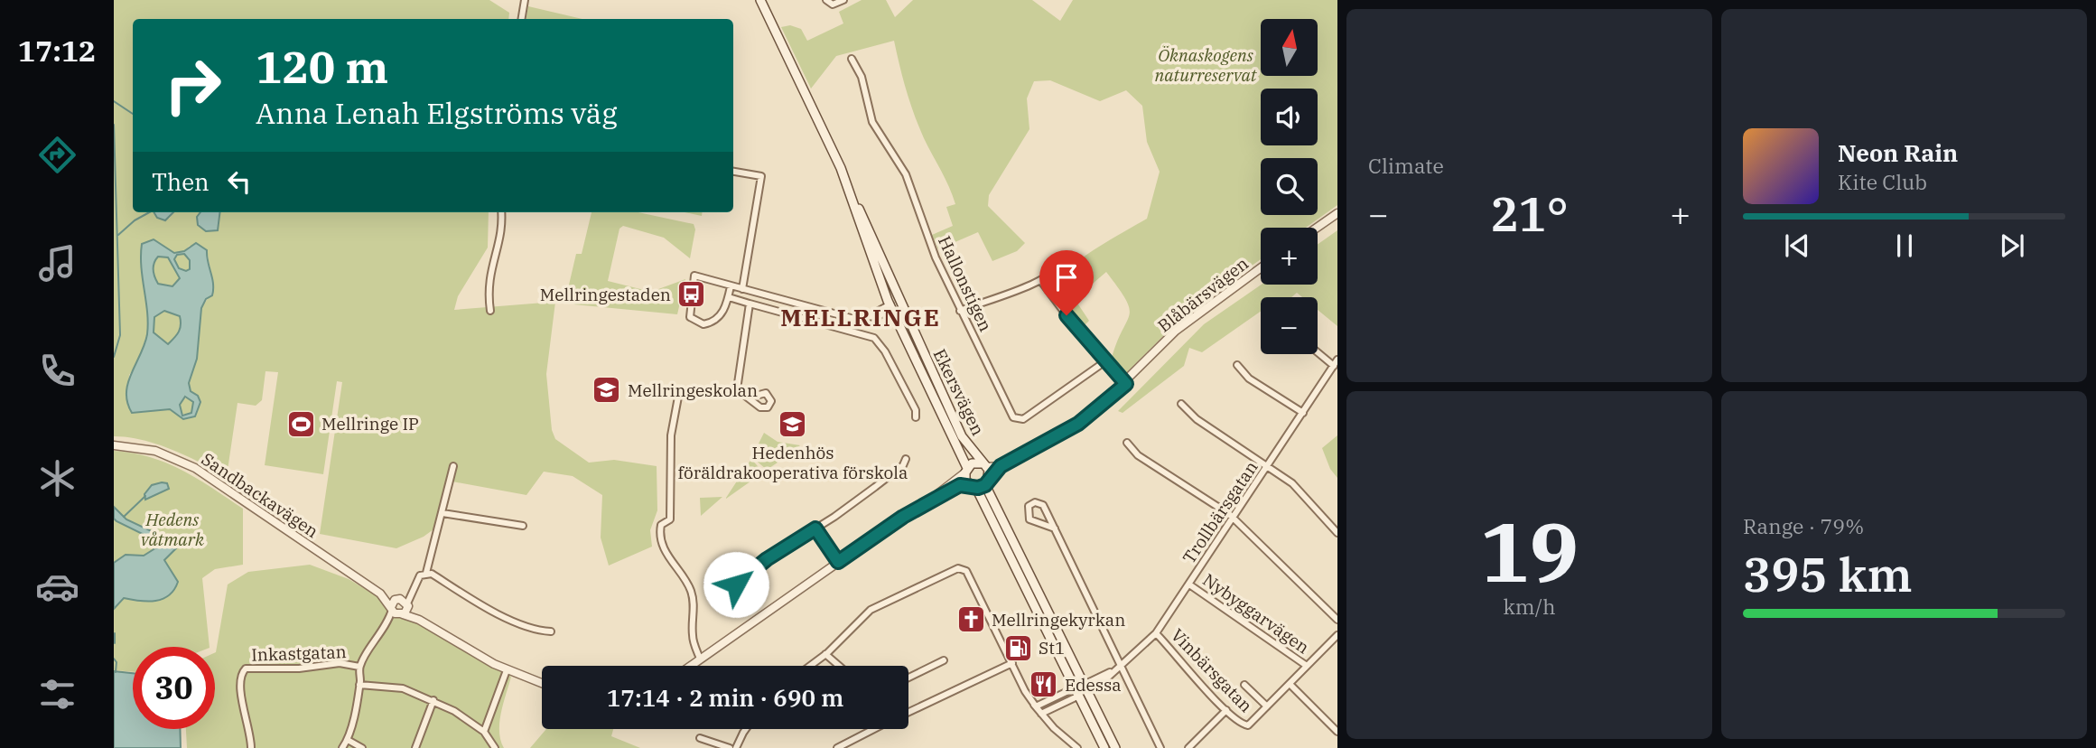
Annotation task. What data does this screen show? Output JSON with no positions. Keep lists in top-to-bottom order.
{
  "streets": {
    "main road": ["Ekersvägen"],
    "street": [
      "Hallonstigen",
      "Blåbärsvägen",
      "Sandbackavägen",
      "Trollbärsgatan",
      "Nybyggarvägen",
      "Inkastgatan",
      "Vinbärsgatan"
    ]
  },
  "crossings": [
    ["Blåbärsvägen", "Ekersvägen"],
    ["Trollbärsgatan", "Nybyggarvägen"],
    ["Trollbärsgatan", "Vinbärsgatan"]
  ],
  "districts": ["MELLRINGE"],
  "parks": ["Öknaskogens naturreservat", "Hedens våtmark"],
  "places": {
    "bus stop": ["Mellringestaden"],
    "school or university": ["Mellringeskolan", "Hedenhös föräldrakooperativa förskola"],
    "sports": ["Mellringe IP"],
    "church": ["Mellringekyrkan"],
    "fuel station": ["St1"],
    "restaurant": ["Edessa"]
  },
  "north": "top",
  "page": {
    "tabs": "17:12",
    "tile": [
      "Climate",
      ["19", "km/h"],
      ["Range · 79%", "395 km"]
    ],
    "map_buttons": ["+", "−"],
    "turn": ["120 m", "Anna Lenah Elgströms väg"],
    "song": ["Neon Rain", "Kite Club"],
    "then": "Then",
    "heat": ["−", "21°", "+"],
    "limit": "30",
    "trip": "17:14 · 2 min · 690 m"
  }
}
